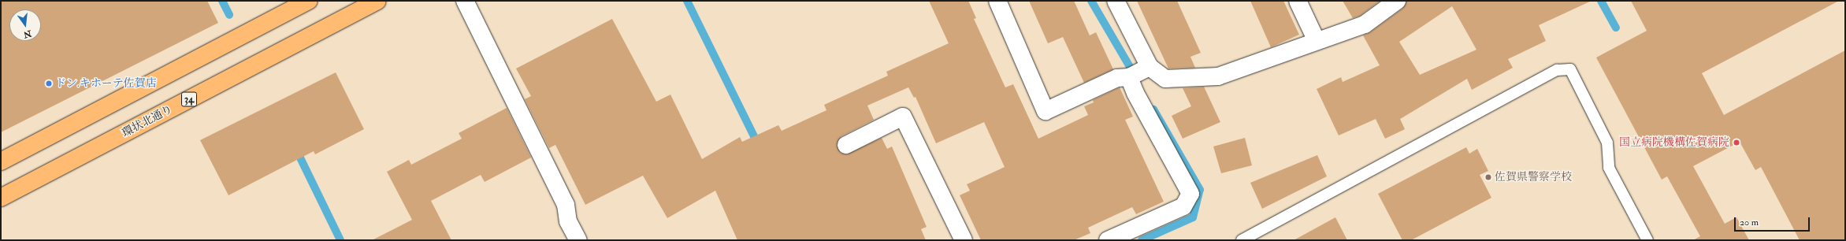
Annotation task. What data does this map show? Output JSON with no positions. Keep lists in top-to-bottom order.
{
  "streets": {
    "highway": ["34", "環状北通り"]
  },
  "places": ["ドン.キホーテ佐賀店", "国立病院機構佐賀病院", "佐賀県警察学校"],
  "scale_bar": "20 m",
  "north": "bottom"
}
